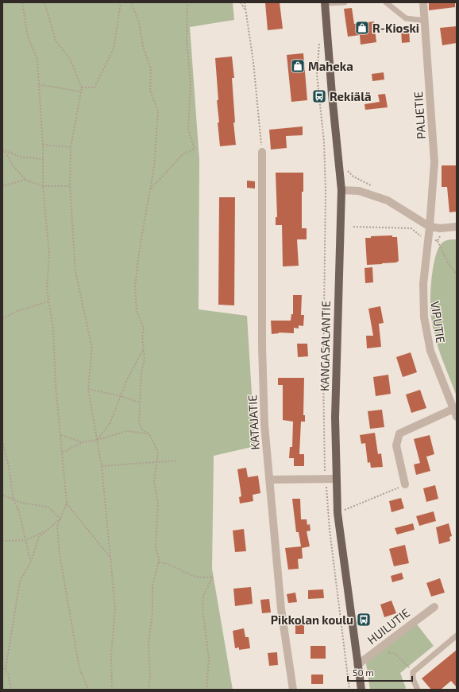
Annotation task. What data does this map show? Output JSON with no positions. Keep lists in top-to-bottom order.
{
  "streets": {
    "main road": ["KANGASALANTIE"],
    "street": [
      "PALJETIE",
      "VIPUTIE",
      "KATAJATIE",
      "HUILUTIE"
    ]
  },
  "crossings": [
    ["PALJETIE", "VIPUTIE"],
    ["KANGASALANTIE", "HUILUTIE"]
  ],
  "places": {
    "shop": ["R-Kioski", "Maheka"],
    "bus stop": ["Rekiälä", "Pikkolan koulu"]
  },
  "scale_bar": "50 m"
}
